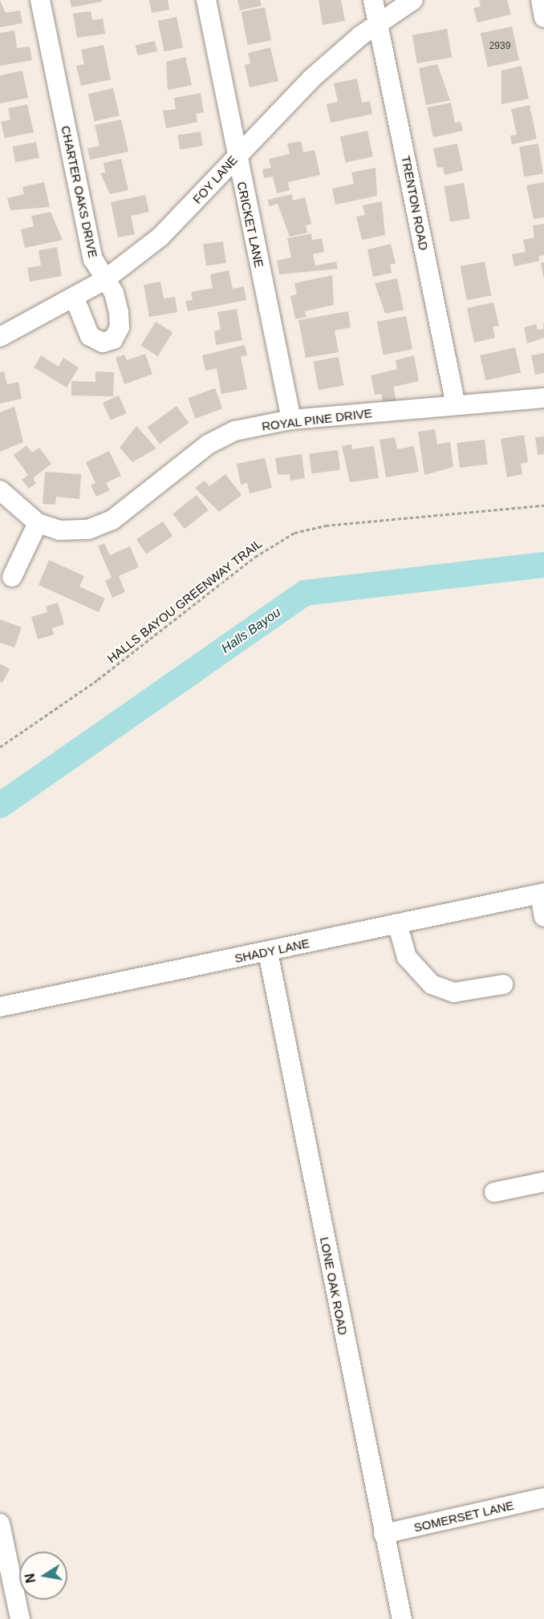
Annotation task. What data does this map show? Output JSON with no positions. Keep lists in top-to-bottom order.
{
  "streets": {
    "street": [
      "FOY LANE",
      "CHARTER OAKS DRIVE",
      "TRENTON ROAD",
      "CRICKET LANE",
      "ROYAL PINE DRIVE",
      "SHADY LANE",
      "LONE OAK ROAD",
      "SOMERSET LANE"
    ],
    "path": ["HALLS BAYOU GREENWAY TRAIL"]
  },
  "crossings": [
    ["FOY LANE", "CHARTER OAKS DRIVE"],
    ["FOY LANE", "TRENTON ROAD"],
    ["FOY LANE", "CRICKET LANE"],
    ["TRENTON ROAD", "ROYAL PINE DRIVE"],
    ["CRICKET LANE", "ROYAL PINE DRIVE"],
    ["SHADY LANE", "LONE OAK ROAD"],
    ["LONE OAK ROAD", "SOMERSET LANE"]
  ],
  "water": ["Halls Bayou"],
  "house_numbers": ["2939"],
  "north": "left"
}
